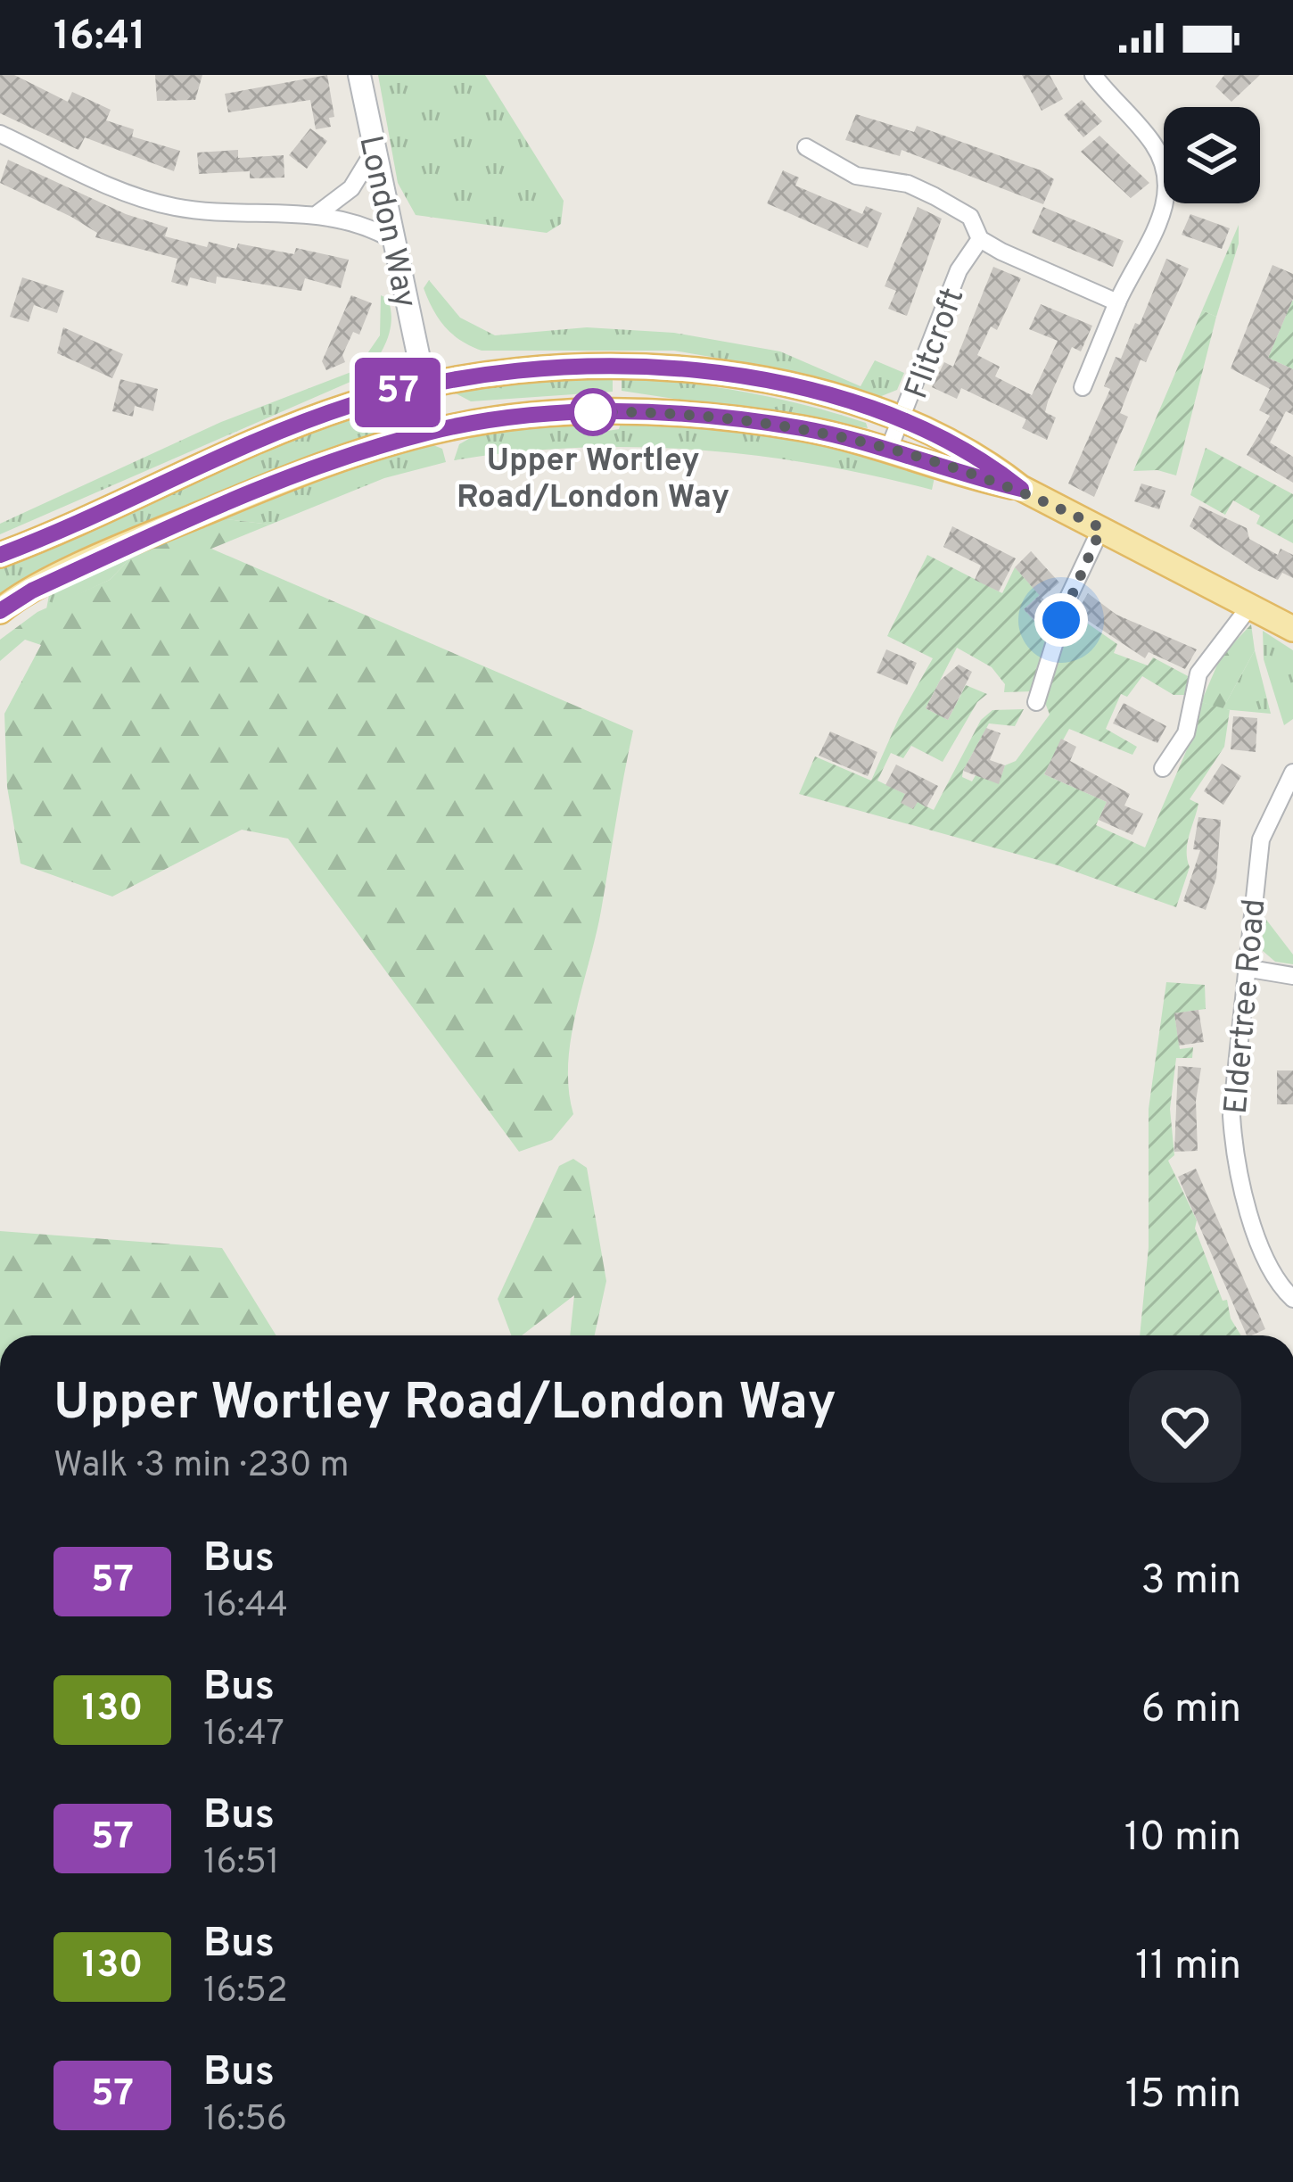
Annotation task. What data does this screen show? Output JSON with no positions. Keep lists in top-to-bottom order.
{
  "streets": {
    "street": ["London Way", "Flitcroft", "Eldertree Road"]
  },
  "places": ["Upper Wortley Road/London Way"],
  "lines": ["bus line 57"],
  "page": {
    "status": "16:41",
    "on_map": "57",
    "heading": ["Upper Wortley Road/London Way", "Walk · 3 min · 230 m"],
    "list": [
      {
        "mark": "57",
        "name": "Bus",
        "note": "16:44",
        "value": "3 min"
      },
      {
        "mark": "130",
        "name": "Bus",
        "note": "16:47",
        "value": "6 min"
      },
      {
        "mark": "57",
        "name": "Bus",
        "note": "16:51",
        "value": "10 min"
      },
      {
        "mark": "130",
        "name": "Bus",
        "note": "16:52",
        "value": "11 min"
      },
      {
        "mark": "57",
        "name": "Bus",
        "note": "16:56",
        "value": "15 min"
      }
    ]
  }
}
